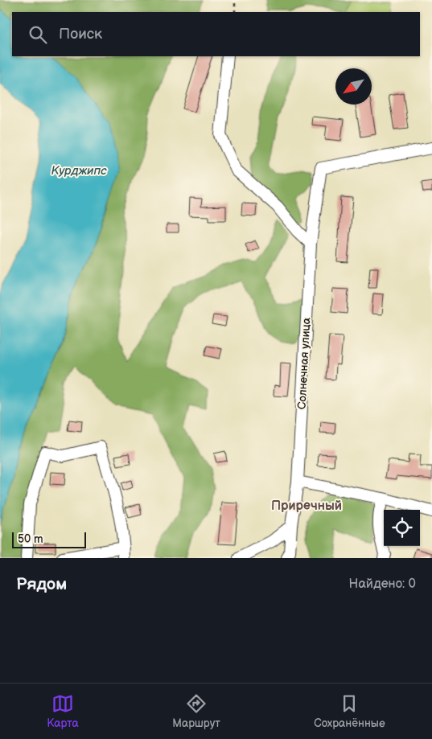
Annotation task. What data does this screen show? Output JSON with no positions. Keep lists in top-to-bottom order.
{
  "streets": {
    "street": ["Солнечная улица"]
  },
  "districts": ["Приречный"],
  "water": ["Курджипс"],
  "scale_bar": "50 m",
  "north": "bottom left",
  "page": {
    "search": "Поиск",
    "scale": "50 m",
    "heading": ["Рядом", "Найдено: 0"],
    "nav": ["Карта", "Маршрут", "Сохранённые"]
  }
}
